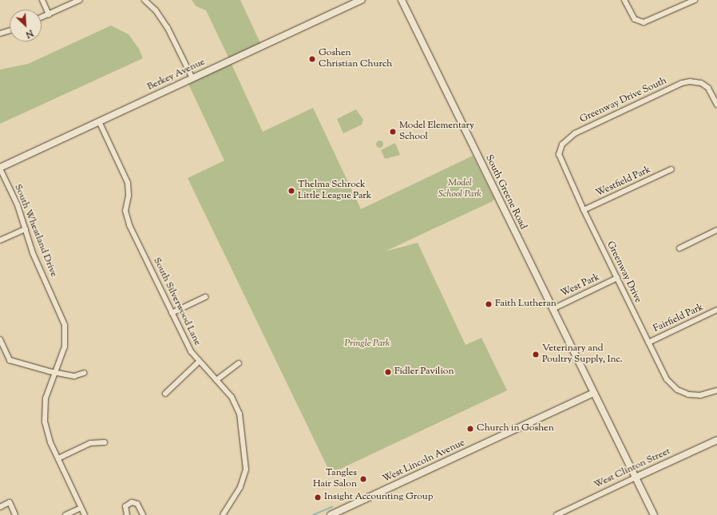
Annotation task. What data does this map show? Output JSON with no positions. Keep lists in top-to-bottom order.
{
  "streets": {
    "street": [
      "Berkey Avenue",
      "Greenway Drive South",
      "Westfield Park",
      "South Greene Road",
      "South Wheatland Drive",
      "Greenway Drive",
      "West Park",
      "South Silverwood Lane",
      "Fairfield Park",
      "West Lincoln Avenue",
      "West Clinton Street"
    ]
  },
  "crossings": [
    ["Berkey Avenue", "South Wheatland Drive"],
    ["Berkey Avenue", "South Silverwood Lane"],
    ["Greenway Drive South", "Greenway Drive"],
    ["Westfield Park", "Greenway Drive"],
    ["South Greene Road", "West Park"],
    ["South Greene Road", "West Lincoln Avenue"],
    ["South Greene Road", "West Clinton Street"],
    ["Greenway Drive", "West Park"],
    ["Greenway Drive", "Fairfield Park"]
  ],
  "parks": ["Model School Park", "Pringle Park"],
  "places": [
    "Goshen Christian Church",
    "Model Elementary School",
    "Thelma Schrock Little League Park",
    "Faith Lutheran",
    "Veterinary and Poultry Supply, Inc.",
    "Fidler Pavilion",
    "Church in Goshen",
    "Tangles Hair Salon",
    "Insight Accounting Group"
  ],
  "north": "bottom right"
}
